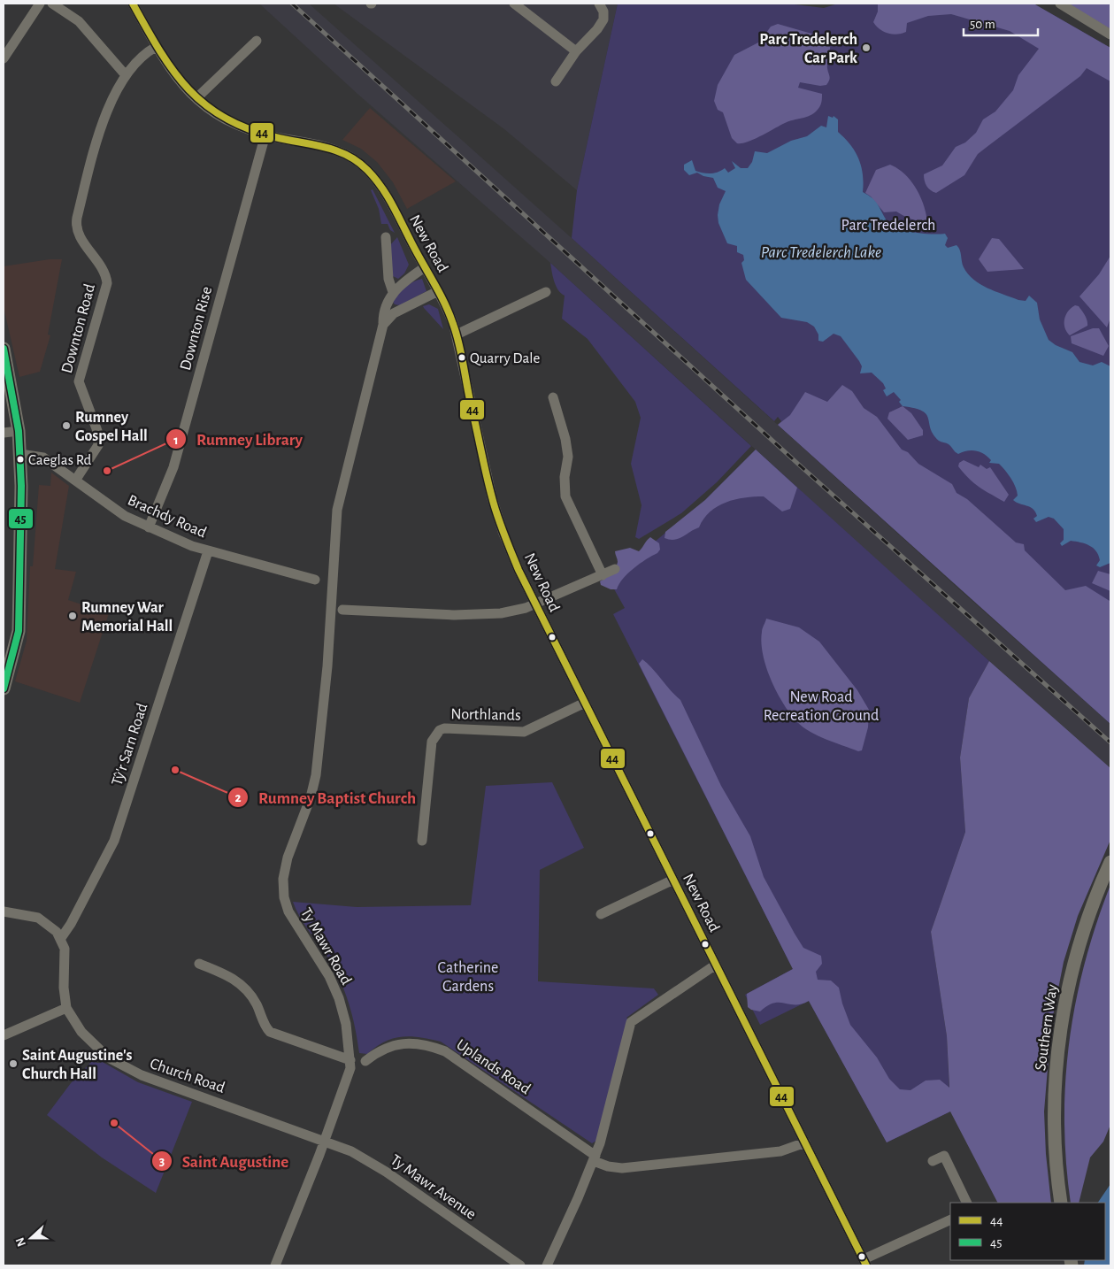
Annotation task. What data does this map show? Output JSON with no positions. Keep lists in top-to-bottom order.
{
  "streets": {
    "main road": ["Southern Way"],
    "street": [
      "New Road",
      "Downton Road",
      "Downton Rise",
      "Brachdy Road",
      "Northlands",
      "Tŷ'r Sarn Road",
      "Ty Mawr Road",
      "Uplands Road",
      "Church Road",
      "Ty Mawr Avenue"
    ]
  },
  "crossings": [
    ["New Road", "Downton Road"],
    ["New Road", "Downton Rise"],
    ["New Road", "Northlands"],
    ["New Road", "Uplands Road"],
    ["Downton Road", "Brachdy Road"],
    ["Downton Rise", "Brachdy Road"],
    ["Brachdy Road", "Tŷ'r Sarn Road"],
    ["Tŷ'r Sarn Road", "Church Road"],
    ["Ty Mawr Road", "Church Road"],
    ["Ty Mawr Road", "Ty Mawr Avenue"],
    ["Church Road", "Ty Mawr Avenue"]
  ],
  "water": ["Parc Tredelerch Lake"],
  "parks": ["Parc Tredelerch", "New Road Recreation Ground", "Catherine Gardens"],
  "places": [
    "Parc Tredelerch Car Park",
    "Quarry Dale",
    "Rumney Gospel Hall",
    "Caeglas Rd",
    "Rumney Library",
    "Rumney War Memorial Hall",
    "Rumney Baptist Church",
    "Saint Augustine's Church Hall",
    "Saint Augustine"
  ],
  "lines": ["transit line 44", "transit line 45"],
  "legend": ["44", "45"],
  "scale_bar": "50 m",
  "north": "left"
}
